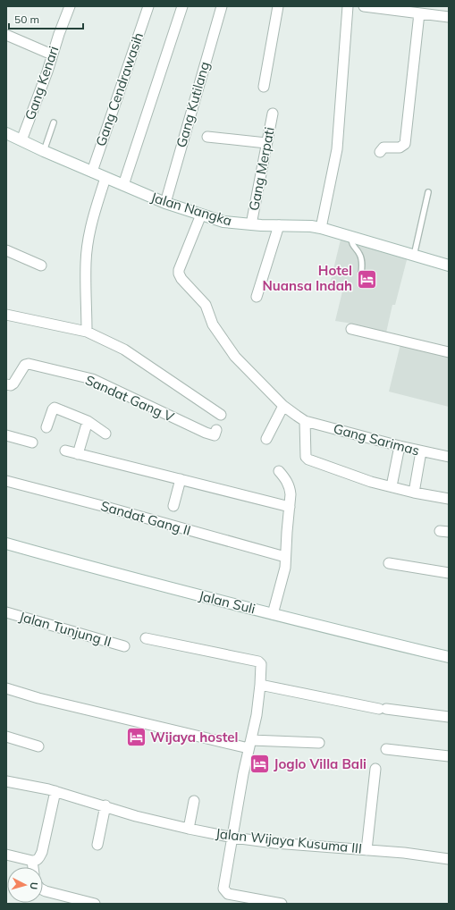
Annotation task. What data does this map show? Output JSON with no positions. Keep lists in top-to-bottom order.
{
  "streets": {
    "main road": ["Jalan Nangka", "Jalan Suli"],
    "street": [
      "Gang Kenari",
      "Gang Cendrawasih",
      "Gang Kutilang",
      "Gang Merpati",
      "Sandat Gang V",
      "Gang Sarimas",
      "Sandat Gang II",
      "Jalan Tunjung II",
      "Jalan Wijaya Kusuma III"
    ]
  },
  "crossings": [
    ["Gang Kenari", "Jalan Nangka"],
    ["Gang Cendrawasih", "Jalan Nangka"],
    ["Gang Kutilang", "Jalan Nangka"],
    ["Gang Merpati", "Jalan Nangka"],
    ["Jalan Nangka", "Gang Sarimas"]
  ],
  "places": {
    "hotel": ["Hotel Nuansa Indah", "Wijaya hostel", "Joglo Villa Bali"]
  },
  "scale_bar": "50 m",
  "north": "right"
}
